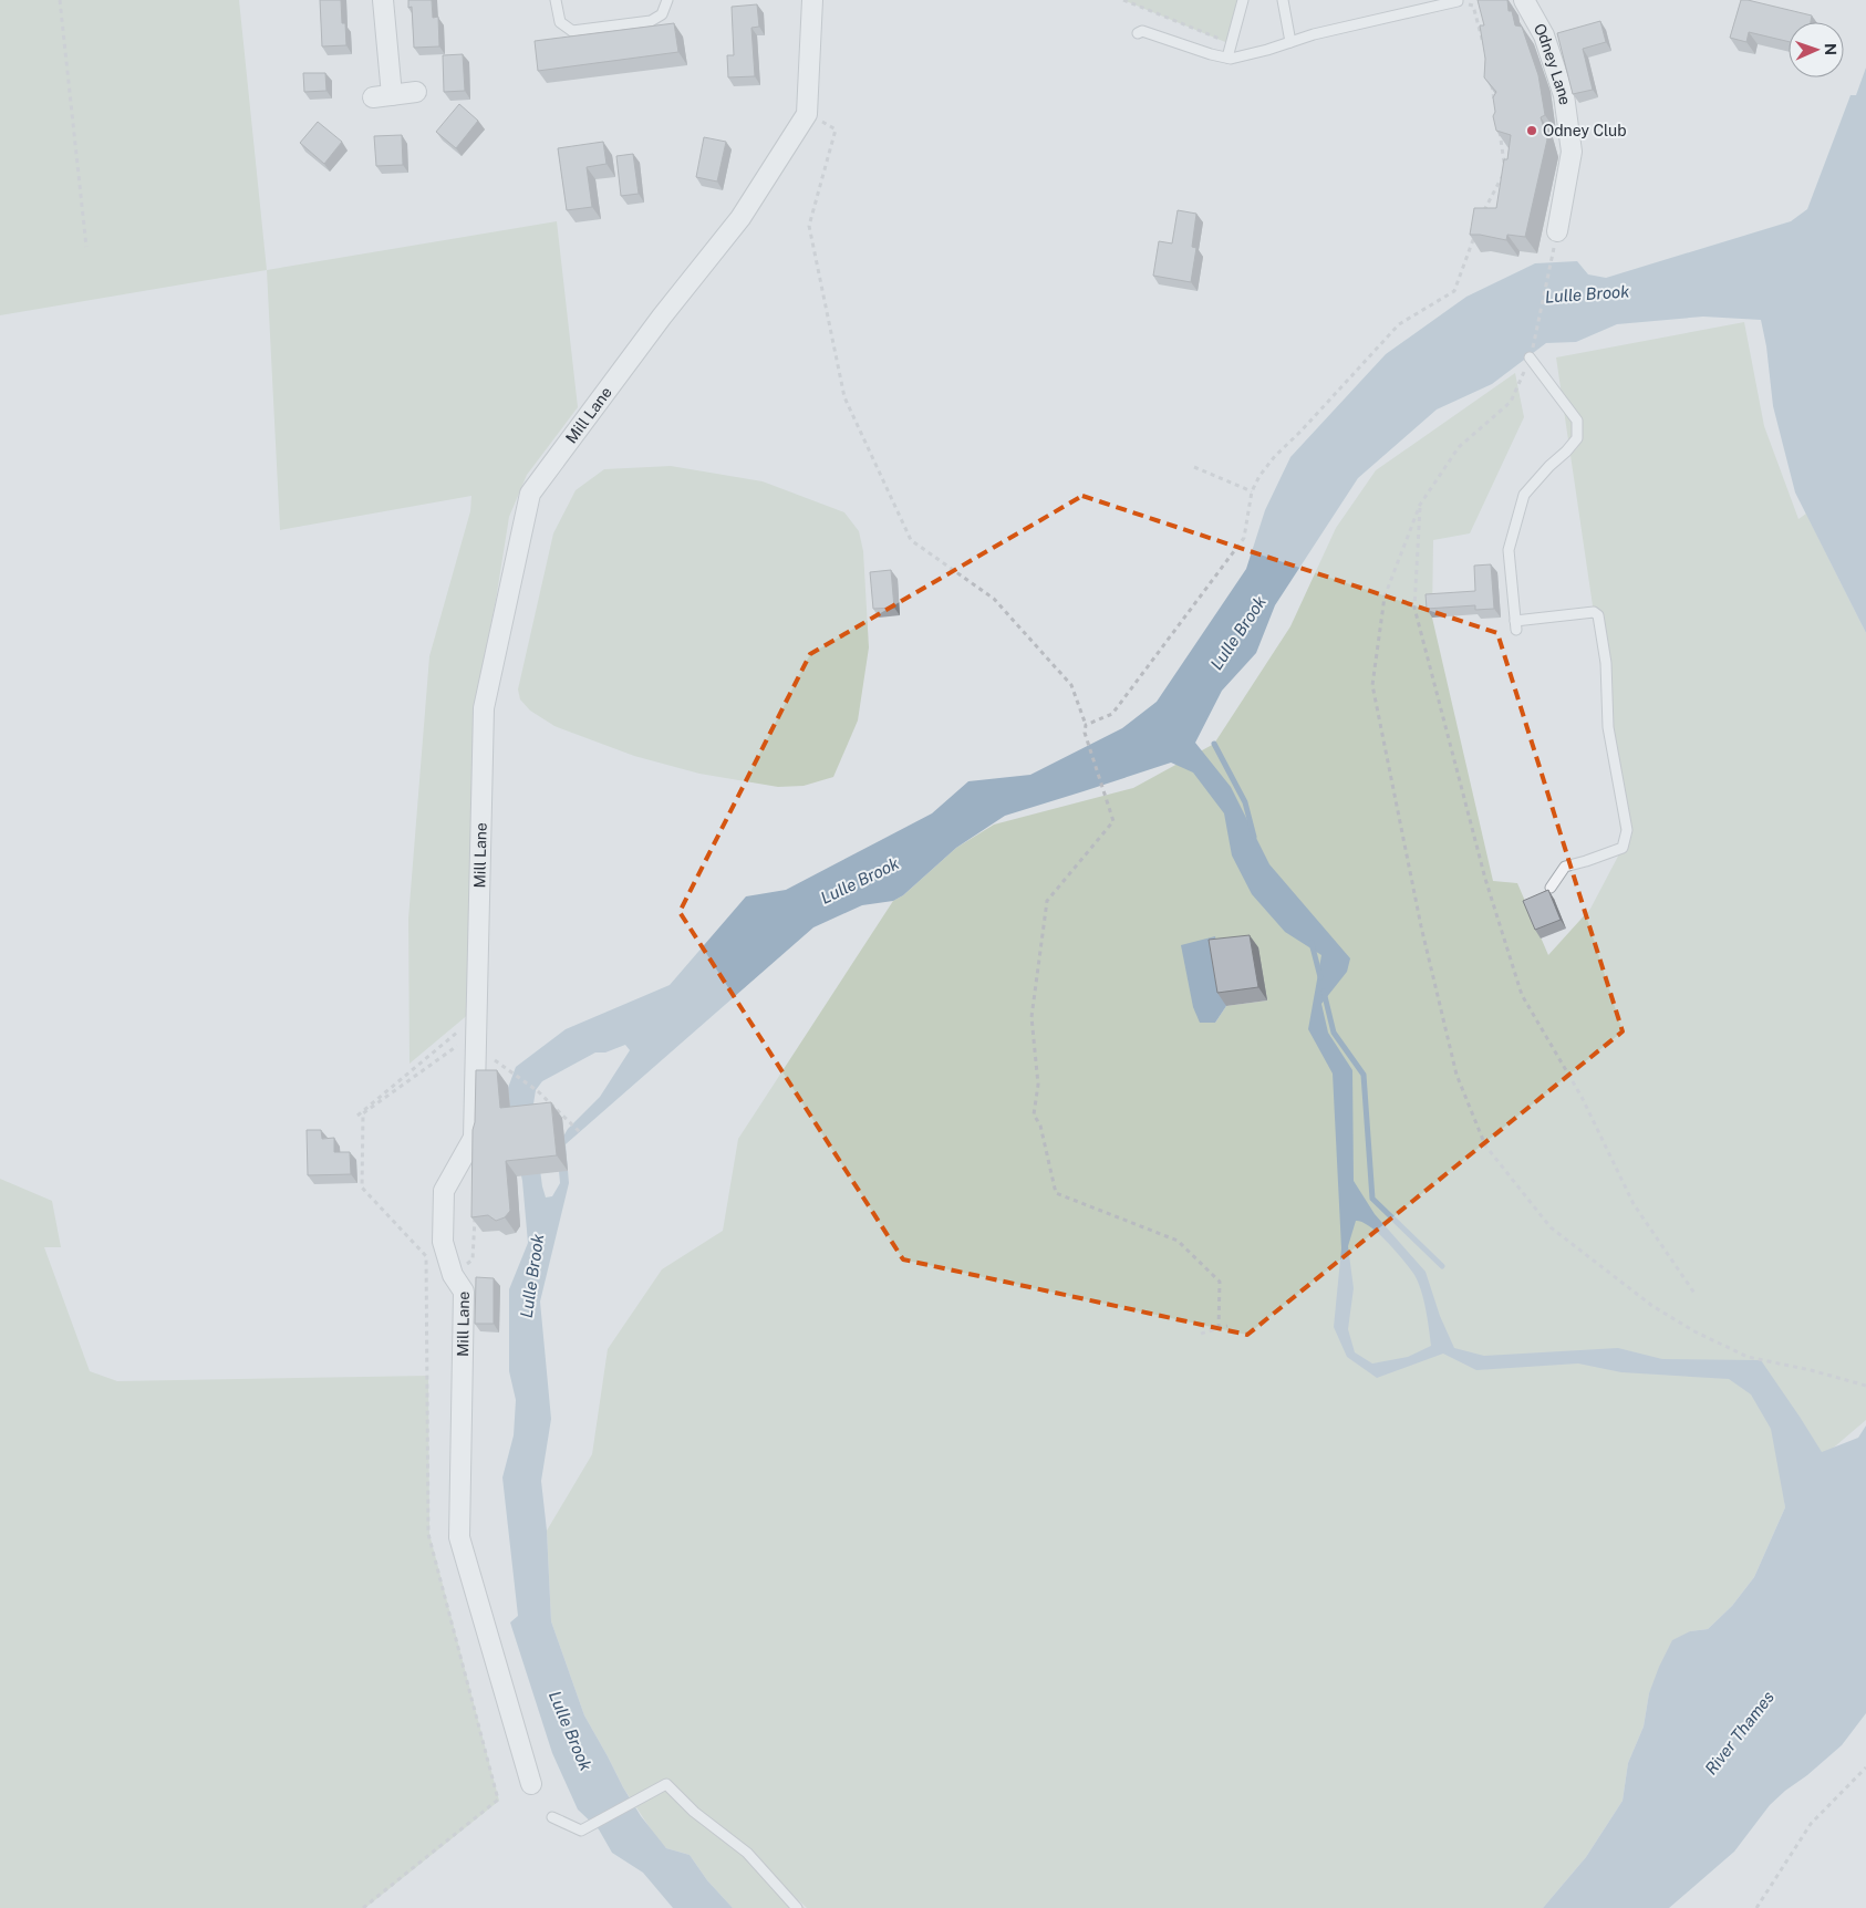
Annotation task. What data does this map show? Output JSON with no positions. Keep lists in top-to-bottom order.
{
  "streets": {
    "street": ["Odney Lane", "Mill Lane"]
  },
  "water": ["Lulle Brook", "River Thames"],
  "places": ["Odney Club"],
  "north": "right"
}
